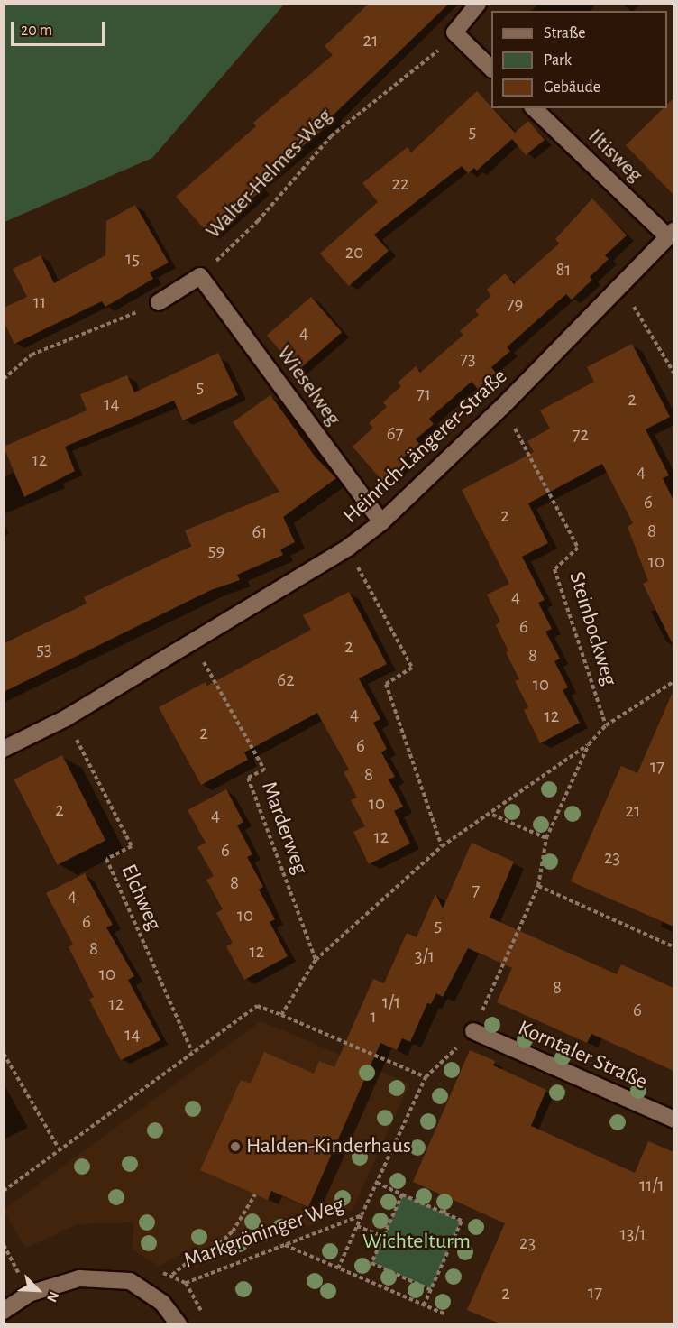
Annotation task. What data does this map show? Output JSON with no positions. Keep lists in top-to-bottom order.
{
  "streets": {
    "street": [
      "Iltisweg",
      "Wieselweg",
      "Heinrich-Längerer-Straße",
      "Korntaler Straße"
    ],
    "path": [
      "Walter-Helmes-Weg",
      "Steinbockweg",
      "Marderweg",
      "Elchweg",
      "Markgröninger Weg"
    ]
  },
  "crossings": [
    ["Iltisweg", "Heinrich-Längerer-Straße"],
    ["Walter-Helmes-Weg", "Wieselweg"],
    ["Wieselweg", "Heinrich-Längerer-Straße"],
    ["Heinrich-Längerer-Straße", "Steinbockweg"],
    ["Steinbockweg", "Markgröninger Weg"],
    ["Korntaler Straße", "Markgröninger Weg"]
  ],
  "parks": ["Wichtelturm"],
  "places": ["Halden-Kinderhaus"],
  "house_numbers": [
    "21",
    "5",
    "22",
    "20",
    "15",
    "81",
    "11",
    "79",
    "4",
    "73",
    "5",
    "71",
    "2",
    "14",
    "67",
    "72",
    "12",
    "4",
    "6",
    "2",
    "8",
    "61",
    "59",
    "10",
    "4",
    "6",
    "2",
    "53",
    "8",
    "62",
    "10",
    "4",
    "12",
    "2",
    "6",
    "17",
    "8",
    "10",
    "2",
    "21",
    "4",
    "12",
    "6",
    "23",
    "8",
    "7",
    "4",
    "10",
    "6",
    "5",
    "8",
    "12",
    "3/1",
    "10",
    "8",
    "1/1",
    "12",
    "6",
    "1",
    "14",
    "11/1",
    "13/1",
    "23",
    "17",
    "2"
  ],
  "legend": ["Straße", "Park", "Gebäude"],
  "scale_bar": "20 m",
  "north": "bottom right"
}
